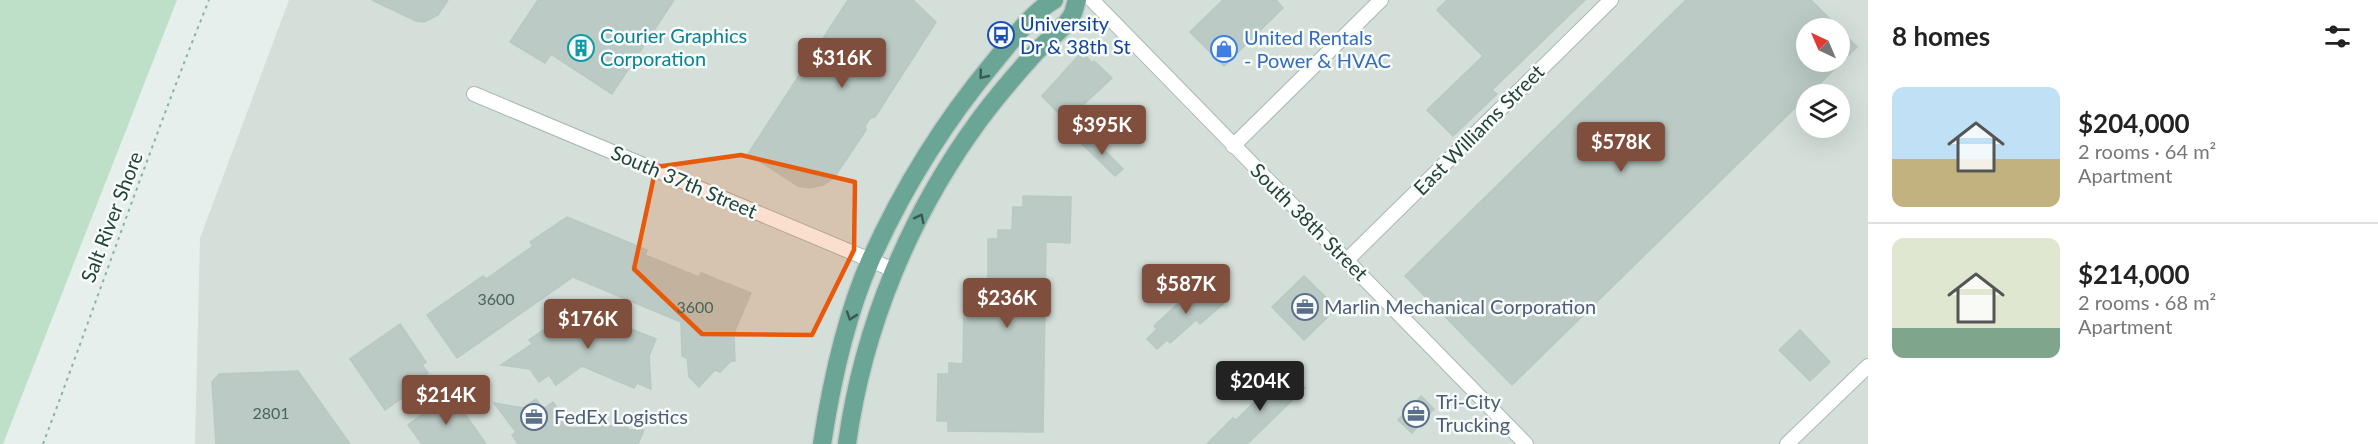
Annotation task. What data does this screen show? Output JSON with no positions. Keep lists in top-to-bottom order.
{
  "streets": {
    "street": ["East Williams Street", "South 37th Street", "South 38th Street"],
    "path": ["Salt River Shore"]
  },
  "crossings": [
    ["East Williams Street", "South 38th Street"]
  ],
  "places": {
    "bus stop": ["University Dr & 38th St"],
    "building": ["Courier Graphics Corporation"],
    "shop": ["United Rentals - Power & HVAC"],
    "office": ["Marlin Mechanical Corporation", "Tri-City Trucking", "FedEx Logistics"]
  },
  "house_numbers": ["3600", "3600", "2801"],
  "north": "top left",
  "page": {
    "heading": "8 homes",
    "price": [
      "$316K",
      "$395K",
      "$578K",
      "$587K",
      "$236K",
      "$176K",
      "$204K",
      "$214K"
    ],
    "list": [
      {
        "name": "$204,000",
        "note": "2 rooms · 64 m² · Apartment"
      },
      {
        "name": "$214,000",
        "note": "2 rooms · 68 m² · Apartment"
      }
    ]
  }
}
